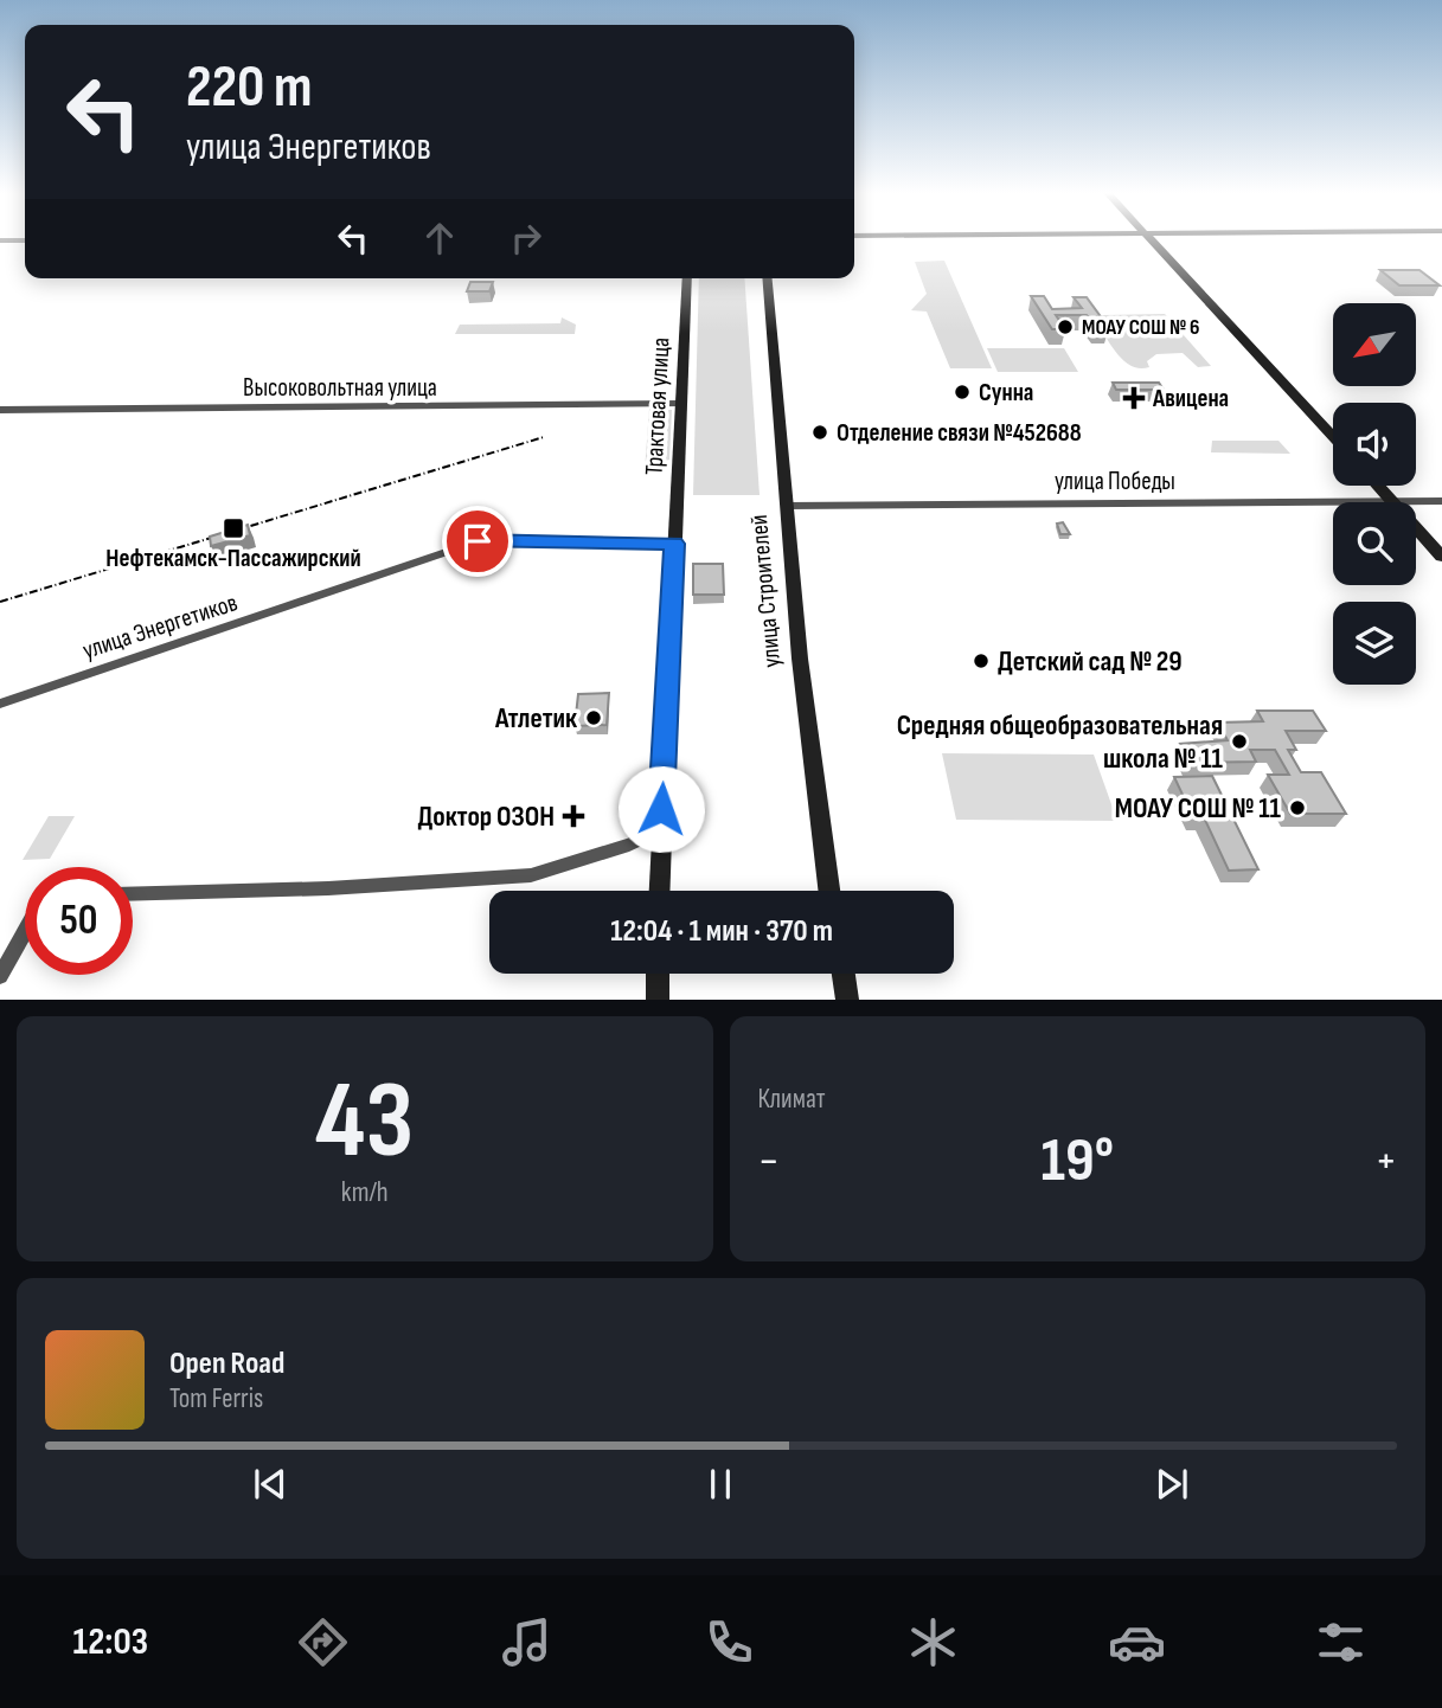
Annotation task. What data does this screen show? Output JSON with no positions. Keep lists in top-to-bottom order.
{
  "streets": {
    "main road": ["Трактовая улица", "улица Строителей"],
    "street": ["Высоковольтная улица", "улица Победы", "улица Энергетиков"]
  },
  "crossings": [
    ["Высоковольтная улица", "Трактовая улица"],
    ["Трактовая улица", "улица Энергетиков"],
    ["улица Победы", "улица Строителей"]
  ],
  "places": {
    "other": [
      "МОАУ СОШ № 6",
      "Сунна",
      "Отделение связи №452688",
      "Детский сад № 29",
      "Атлетик",
      "Средняя общеобразовательная школа № 11",
      "МОАУ СОШ № 11"
    ],
    "health": ["Авицена", "Доктор ОЗОН"],
    "transit": ["Нефтекамск-Пассажирский"]
  },
  "north": "bottom left",
  "page": {
    "turn": ["220 m", "улица Энергетиков"],
    "limit": "50",
    "trip": "12:04 · 1 мин · 370 m",
    "tile": [
      ["43", "km/h"],
      "Климат"
    ],
    "heat": ["−", "19°", "+"],
    "song": ["Open Road", "Tom Ferris"],
    "tabs": "12:03"
  }
}
